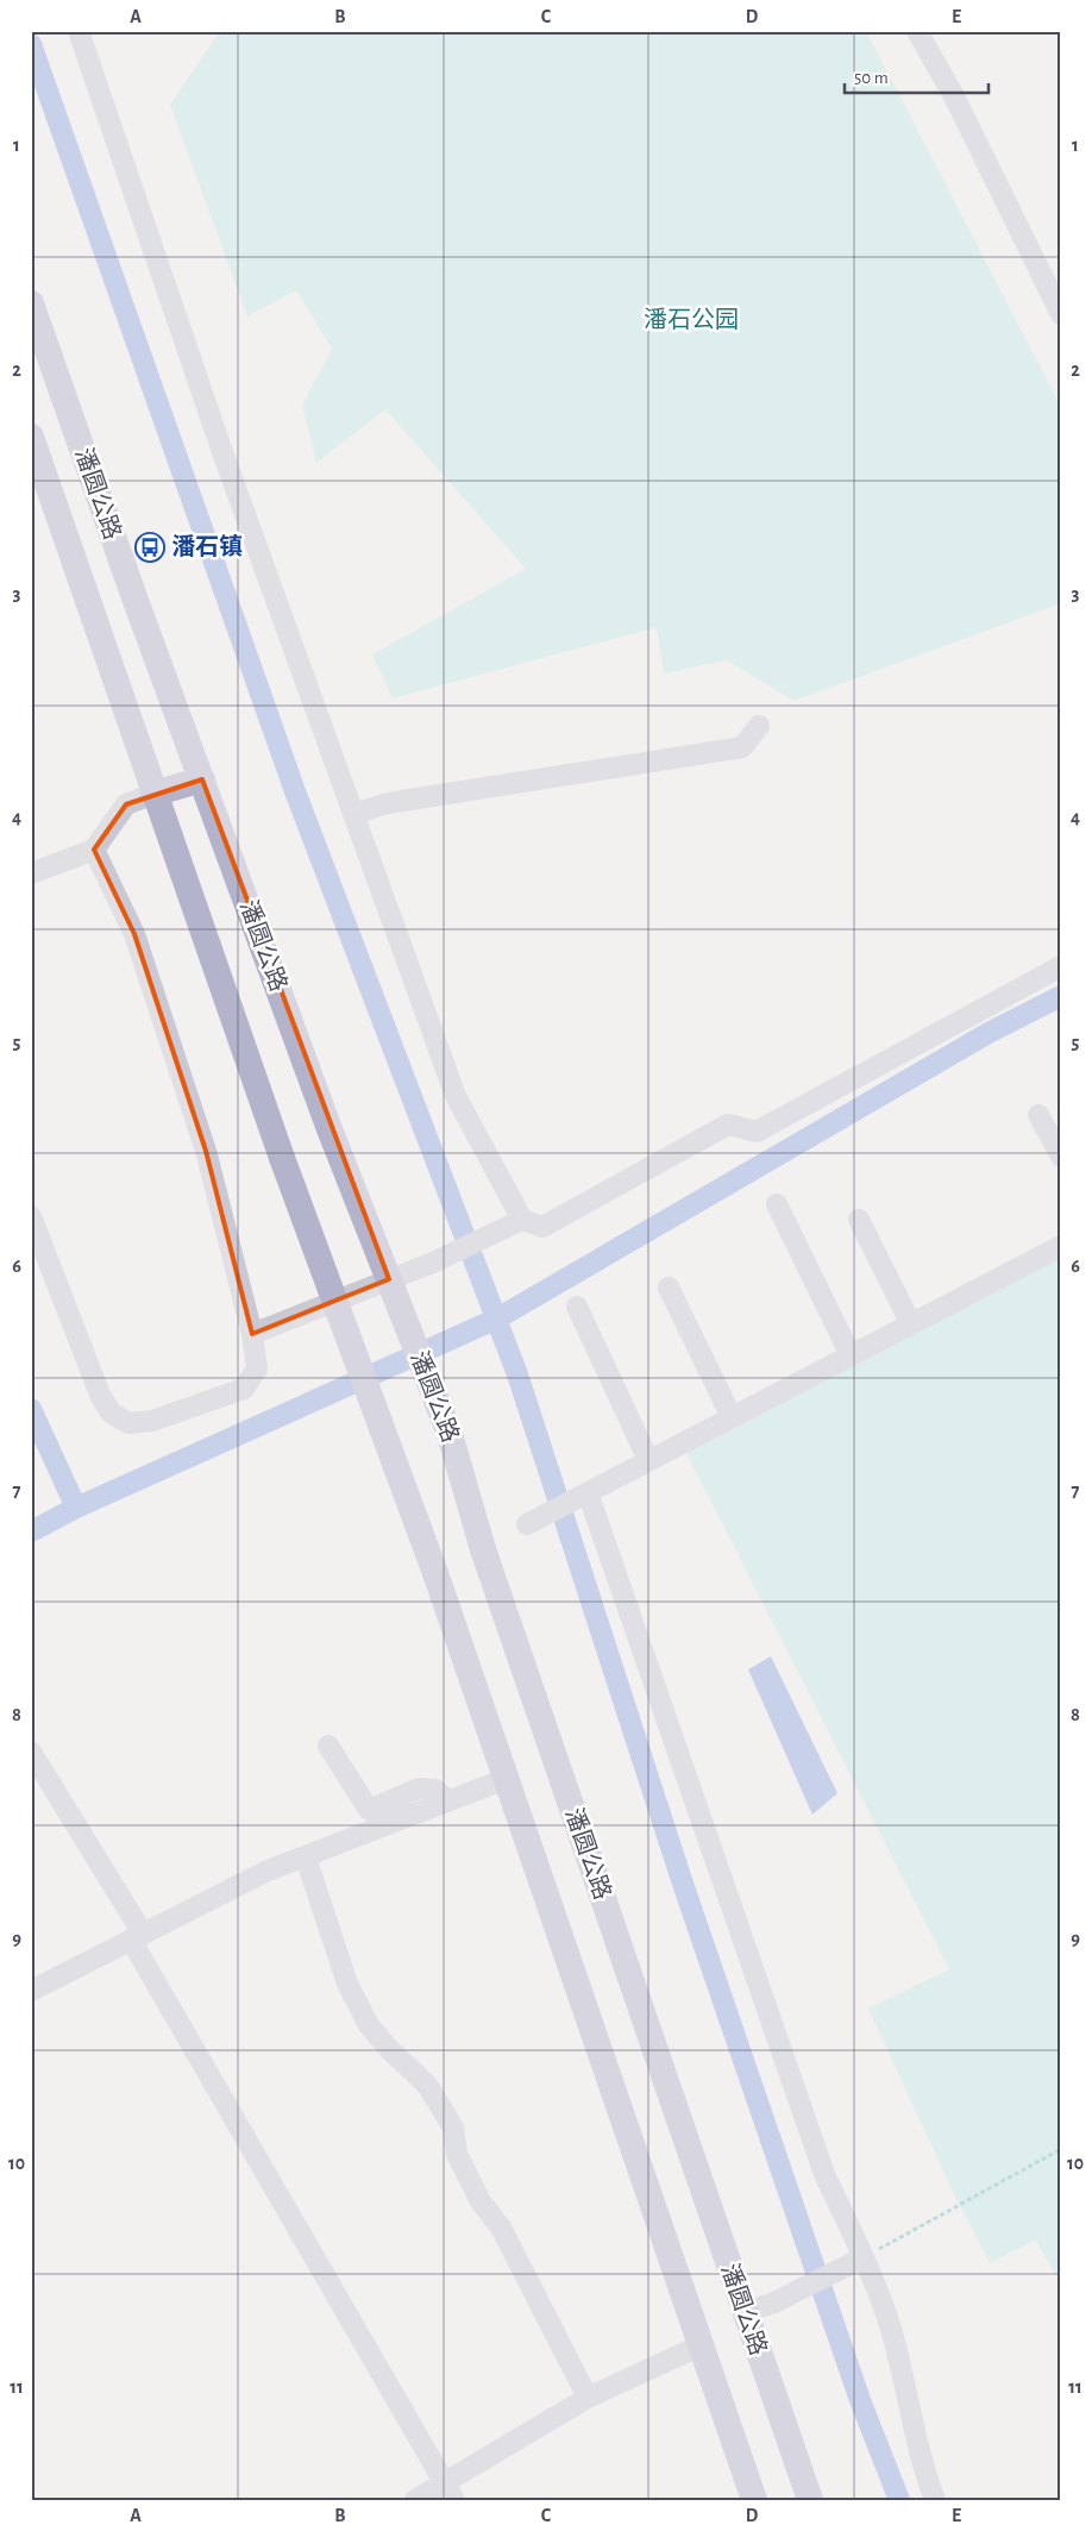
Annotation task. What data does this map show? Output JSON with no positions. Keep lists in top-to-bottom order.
{
  "streets": {
    "main road": ["潘圆公路"]
  },
  "parks": ["潘石公园"],
  "places": {
    "bus stop": ["潘石镇"]
  },
  "scale_bar": "50 m",
  "grid": {
    "columns": [
      "A",
      "B",
      "C",
      "D",
      "E"
    ],
    "rows": [
      "1",
      "2",
      "3",
      "4",
      "5",
      "6",
      "7",
      "8",
      "9",
      "10",
      "11"
    ]
  }
}
